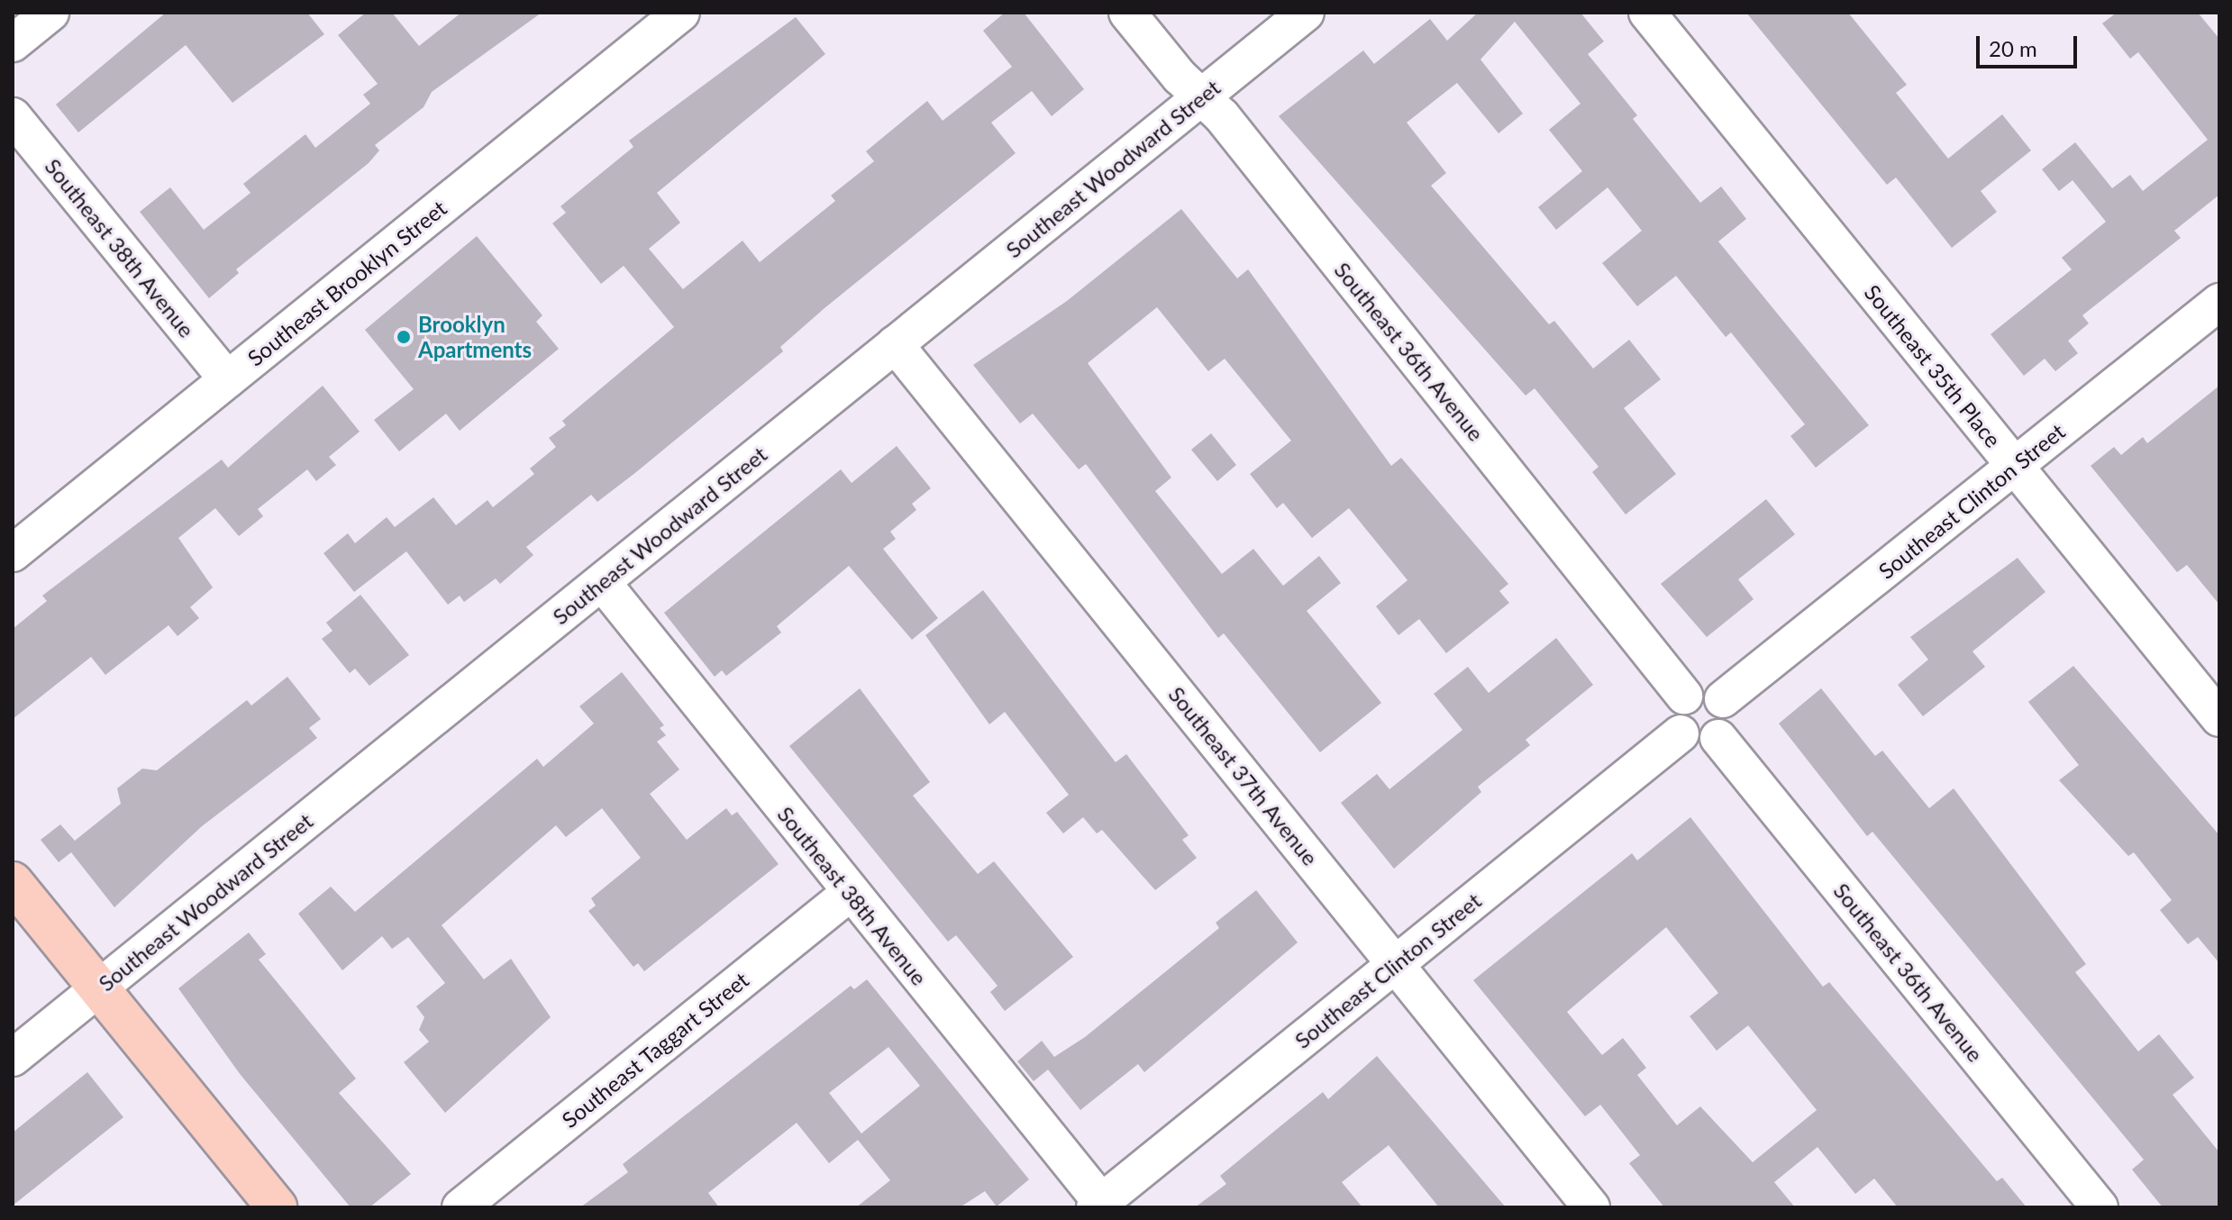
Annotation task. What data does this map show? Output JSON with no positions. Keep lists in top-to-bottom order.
{
  "streets": {
    "street": [
      "Southeast Woodward Street",
      "Southeast 38th Avenue",
      "Southeast Brooklyn Street",
      "Southeast 36th Avenue",
      "Southeast 35th Place",
      "Southeast Clinton Street",
      "Southeast 37th Avenue",
      "Southeast Taggart Street"
    ]
  },
  "crossings": [
    ["Southeast Woodward Street", "Southeast 38th Avenue"],
    ["Southeast Woodward Street", "Southeast 36th Avenue"],
    ["Southeast Woodward Street", "Southeast 37th Avenue"],
    ["Southeast 38th Avenue", "Southeast Brooklyn Street"],
    ["Southeast 38th Avenue", "Southeast Clinton Street"],
    ["Southeast 38th Avenue", "Southeast Taggart Street"],
    ["Southeast 36th Avenue", "Southeast Clinton Street"],
    ["Southeast 35th Place", "Southeast Clinton Street"],
    ["Southeast Clinton Street", "Southeast 37th Avenue"]
  ],
  "places": ["Brooklyn Apartments"],
  "scale_bar": "20 m"
}
